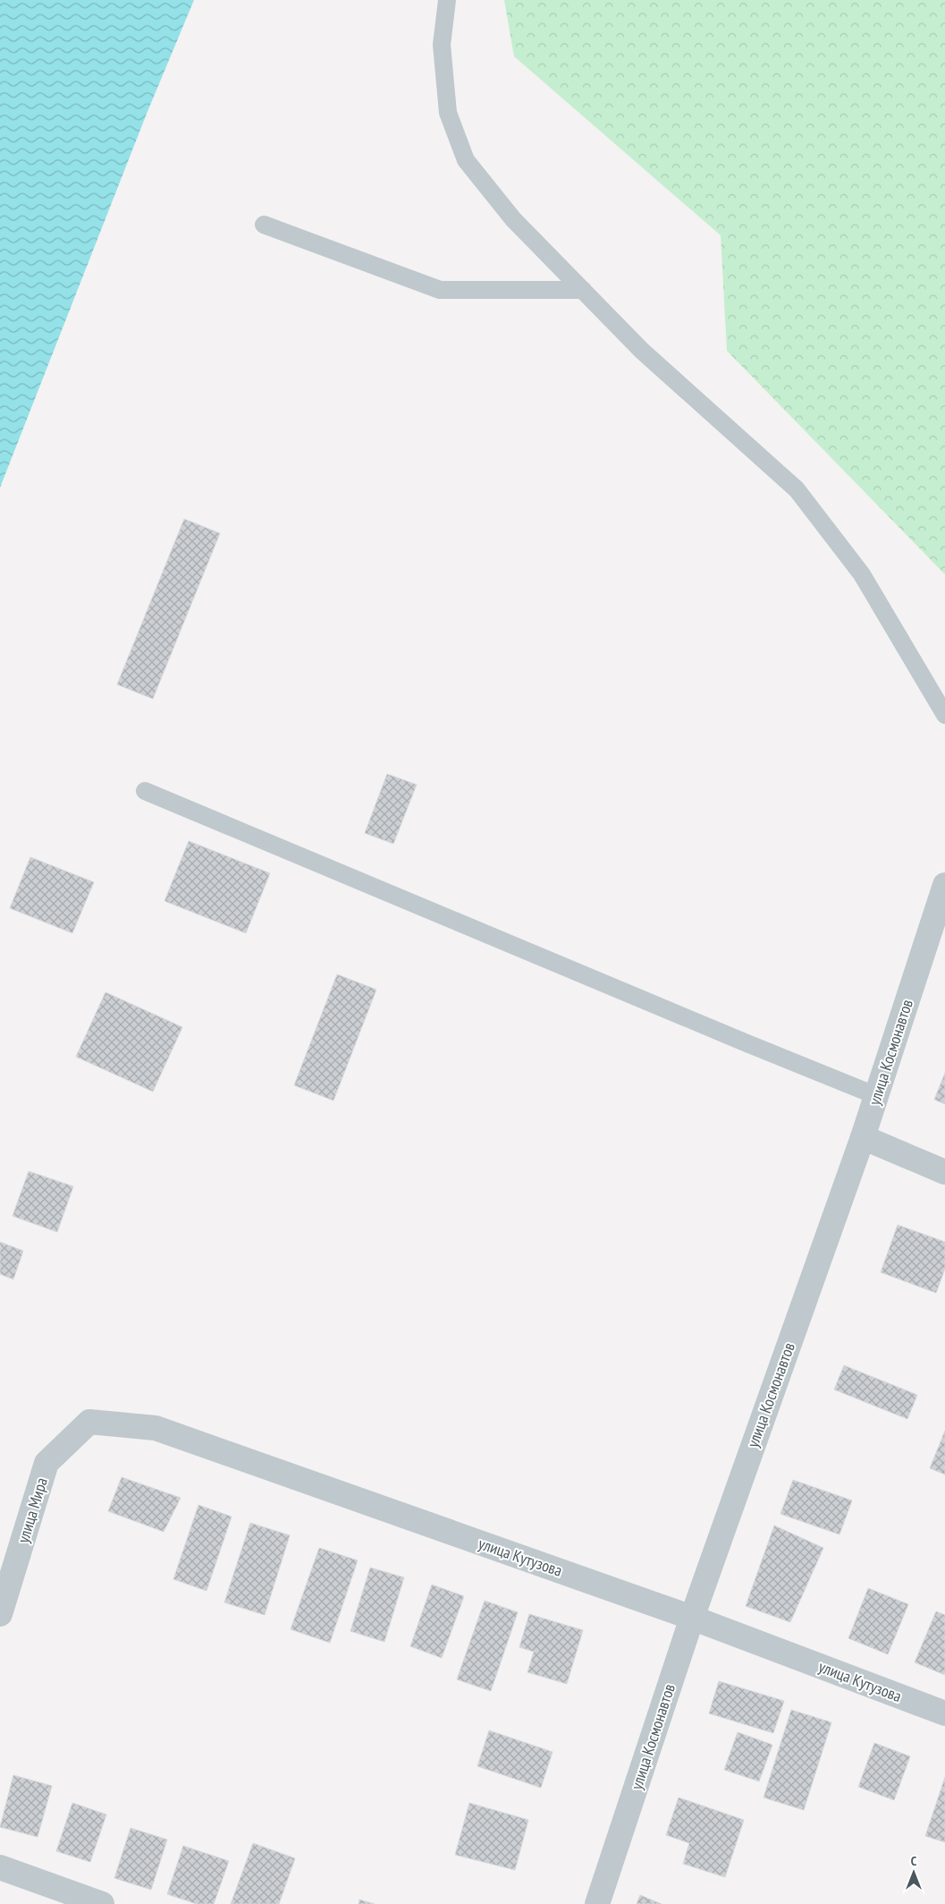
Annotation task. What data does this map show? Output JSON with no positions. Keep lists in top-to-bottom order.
{
  "streets": {
    "street": ["улица Космонавтов", "улица Мира", "улица Кутузова"]
  },
  "crossings": [
    ["улица Космонавтов", "улица Кутузова"],
    ["улица Мира", "улица Кутузова"]
  ],
  "north": "top"
}
